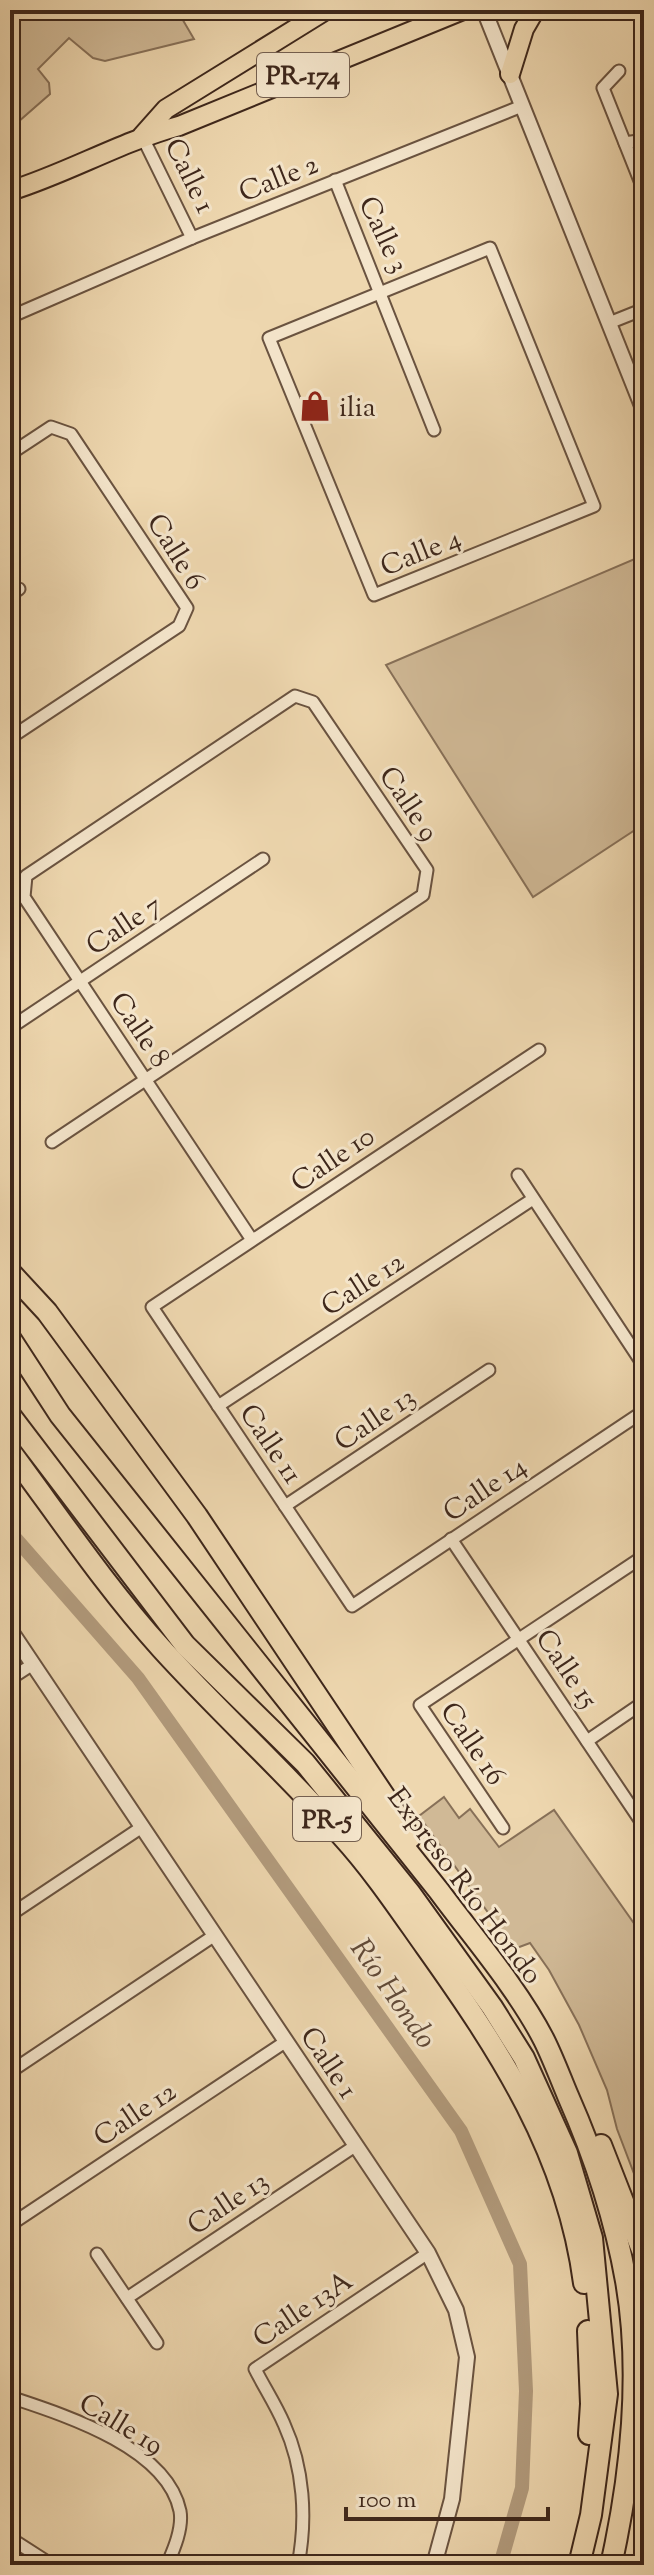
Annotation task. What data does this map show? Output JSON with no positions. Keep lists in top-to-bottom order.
{
  "streets": {
    "highway": ["PR-174", "PR-5", "Expreso Río Hondo"],
    "street": [
      "Calle 1",
      "Calle 2",
      "Calle 3",
      "Calle 6",
      "Calle 4",
      "Calle 9",
      "Calle 7",
      "Calle 8",
      "Calle 10",
      "Calle 12",
      "Calle 13",
      "Calle 11",
      "Calle 14",
      "Calle 15",
      "Calle 16",
      "Calle 13A",
      "Calle 19"
    ]
  },
  "crossings": [
    ["PR-174", "Calle 1"],
    ["Calle 1", "Calle 2"],
    ["Calle 1", "Calle 12"],
    ["Calle 1", "Calle 13"],
    ["Calle 1", "Calle 13A"],
    ["Calle 2", "Calle 3"],
    ["Calle 3", "Calle 4"],
    ["Calle 9", "Calle 8"],
    ["Calle 7", "Calle 8"],
    ["Calle 8", "Calle 10"],
    ["Calle 10", "Calle 11"],
    ["Calle 12", "Calle 11"],
    ["Calle 13", "Calle 11"],
    ["Calle 11", "Calle 14"],
    ["Calle 14", "Calle 15"],
    ["Calle 15", "Calle 16"]
  ],
  "water": ["Río Hondo"],
  "places": {
    "shop": ["ilia"]
  },
  "scale_bar": "100 m"
}
